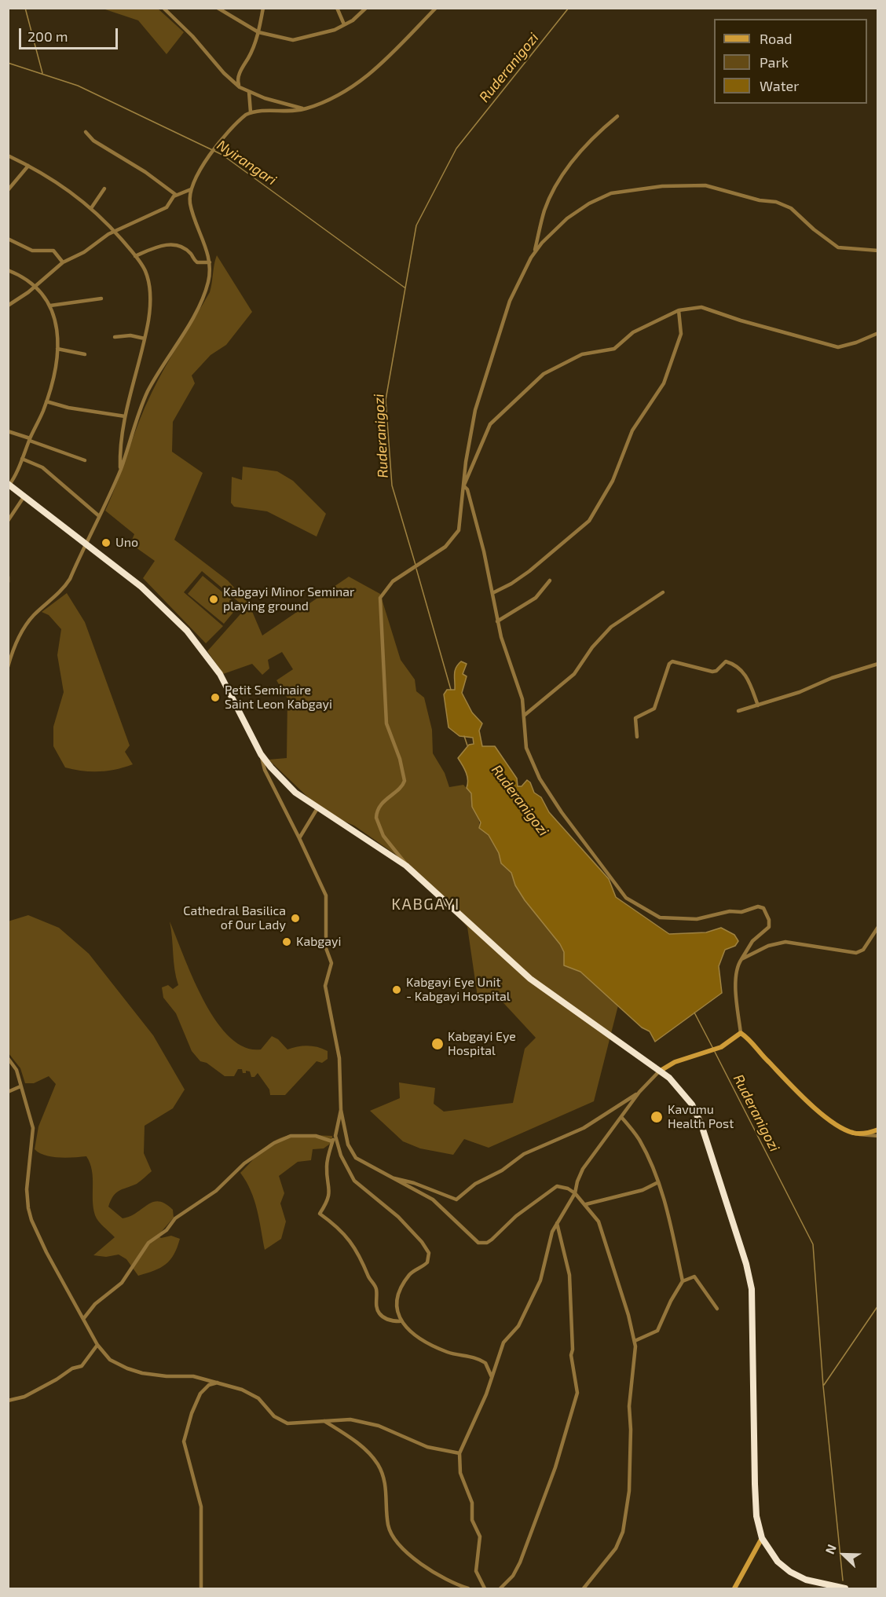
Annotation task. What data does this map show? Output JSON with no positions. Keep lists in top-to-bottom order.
{
  "districts": ["KABGAYI"],
  "water": ["Ruderanigozi", "Nyirangari"],
  "places": [
    "Uno",
    "Kabgayi Minor Seminar playing ground",
    "Petit Seminaire Saint Leon Kabgayi",
    "Cathedral Basilica of Our Lady",
    "Kabgayi",
    "Kabgayi Eye Unit - Kabgayi Hospital",
    "Kabgayi Eye Hospital",
    "Kavumu Health Post"
  ],
  "legend": ["Road", "Park", "Water"],
  "scale_bar": "200 m",
  "north": "top left"
}
